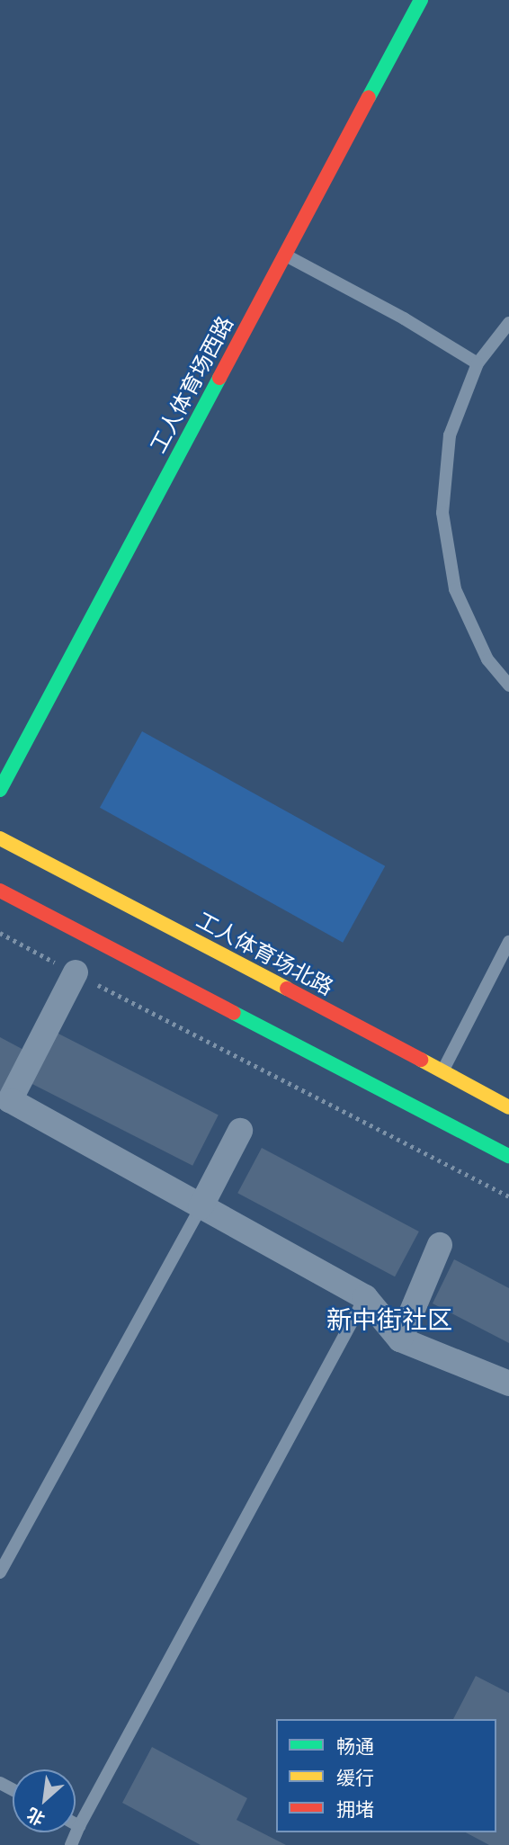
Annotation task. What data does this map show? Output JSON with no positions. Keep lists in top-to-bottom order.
{
  "streets": {
    "main road": ["工人体育场西路", "工人体育场北路"]
  },
  "districts": ["新中街社区"],
  "legend": ["畅通", "缓行", "拥堵"],
  "north": "bottom left"
}
